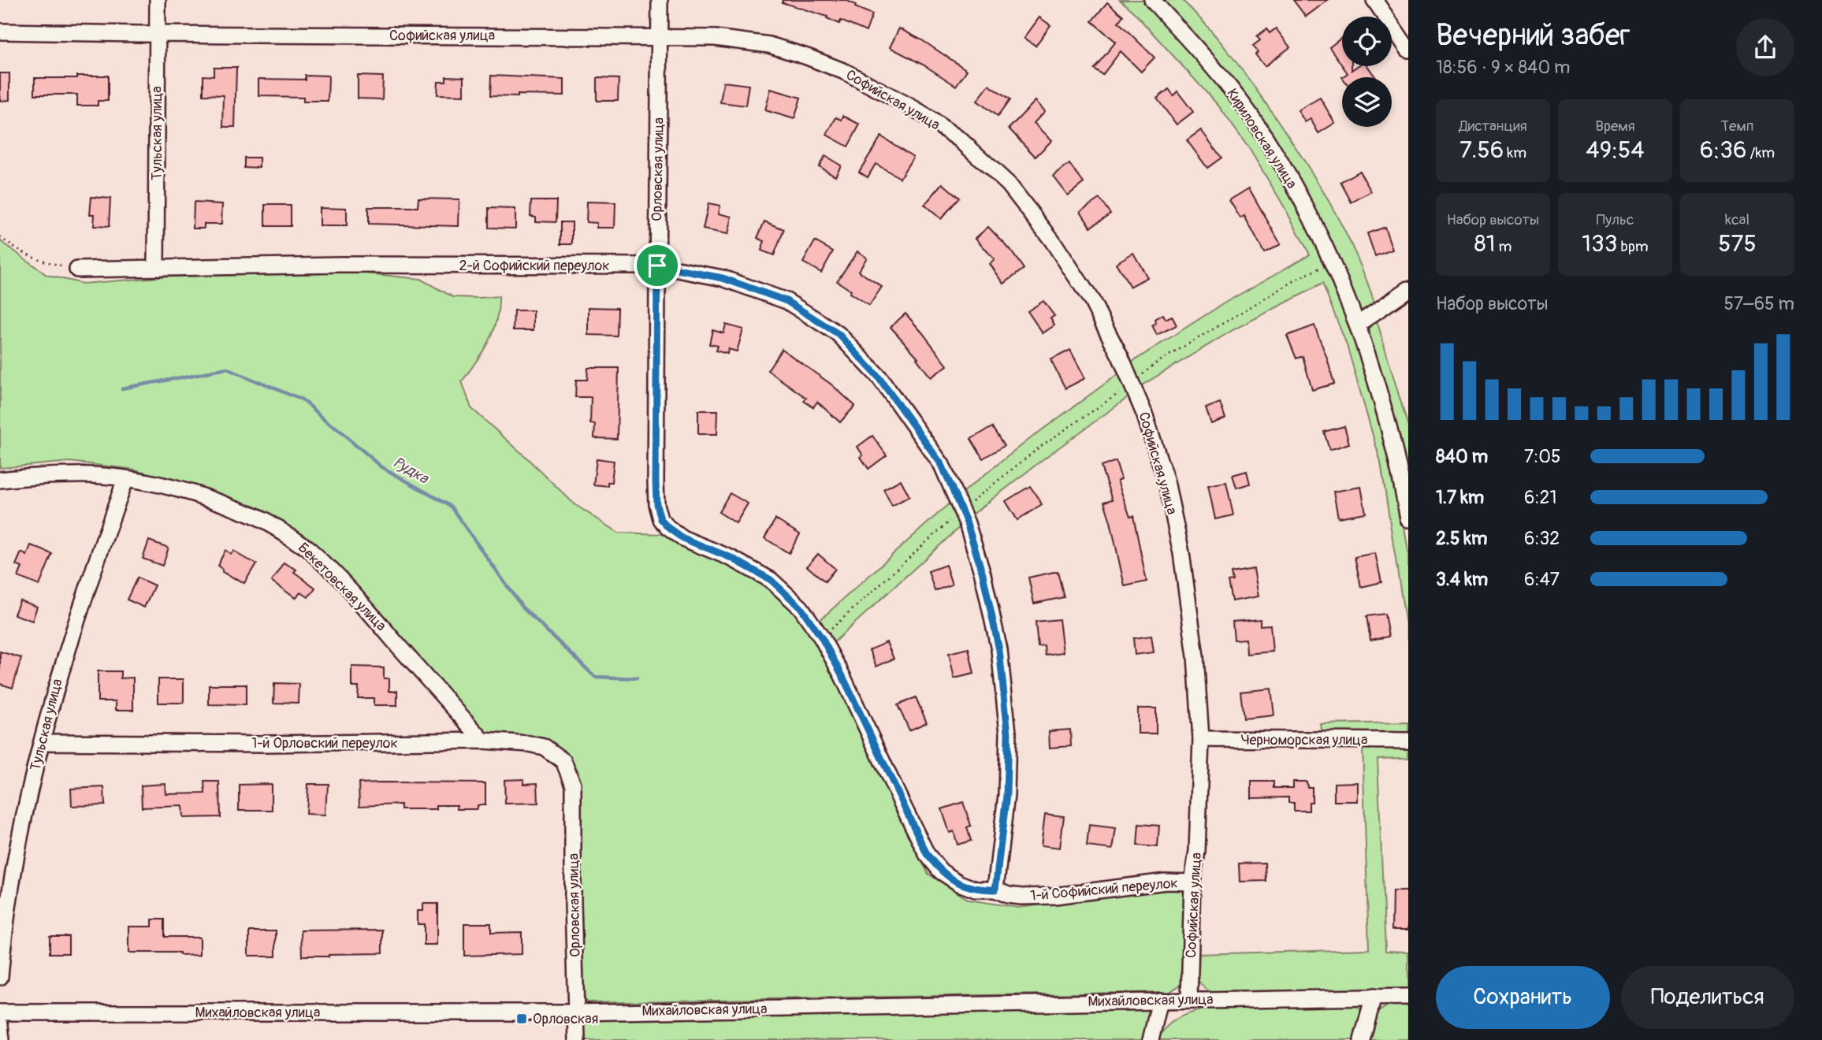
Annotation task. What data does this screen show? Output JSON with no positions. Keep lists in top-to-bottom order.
{
  "streets": {
    "street": [
      "Софийская улица",
      "Тульская улица",
      "Кириловская улица",
      "Орловская улица",
      "2-й Софийский переулок",
      "Бекетовская улица",
      "Черноморская улица",
      "1-й Орловский переулок",
      "1-й Софийский переулок",
      "Михайловская улица"
    ]
  },
  "crossings": [
    ["Софийская улица", "Тульская улица"],
    ["Софийская улица", "Орловская улица"],
    ["Софийская улица", "Черноморская улица"],
    ["Софийская улица", "1-й Софийский переулок"],
    ["Софийская улица", "Михайловская улица"],
    ["Тульская улица", "2-й Софийский переулок"],
    ["Тульская улица", "Бекетовская улица"],
    ["Тульская улица", "1-й Орловский переулок"],
    ["Орловская улица", "2-й Софийский переулок"],
    ["Орловская улица", "1-й Орловский переулок"],
    ["Орловская улица", "1-й Софийский переулок"],
    ["Орловская улица", "Михайловская улица"],
    ["2-й Софийский переулок", "1-й Софийский переулок"],
    ["Бекетовская улица", "1-й Орловский переулок"]
  ],
  "water": ["Рудка"],
  "places": {
    "transit": ["Орловская"]
  },
  "page": {
    "heading": ["Вечерний забег", "18:56 · 9 × 840 m"],
    "stats": [
      ["Дистанция", "7.56 km"],
      ["Время", "49:54"],
      ["Темп", "6:36 /km"],
      ["Набор высоты", "81 m"],
      ["Пульс", "133 bpm"],
      ["kcal", "575"]
    ],
    "chart": ["Набор высоты", "57–65 m"],
    "list": [
      {
        "name": "840 m",
        "note": "7:05"
      },
      {
        "name": "1.7 km",
        "note": "6:21"
      },
      {
        "name": "2.5 km",
        "note": "6:32"
      },
      {
        "name": "3.4 km",
        "note": "6:47"
      }
    ],
    "buttons": ["Сохранить", "Поделиться"]
  }
}
